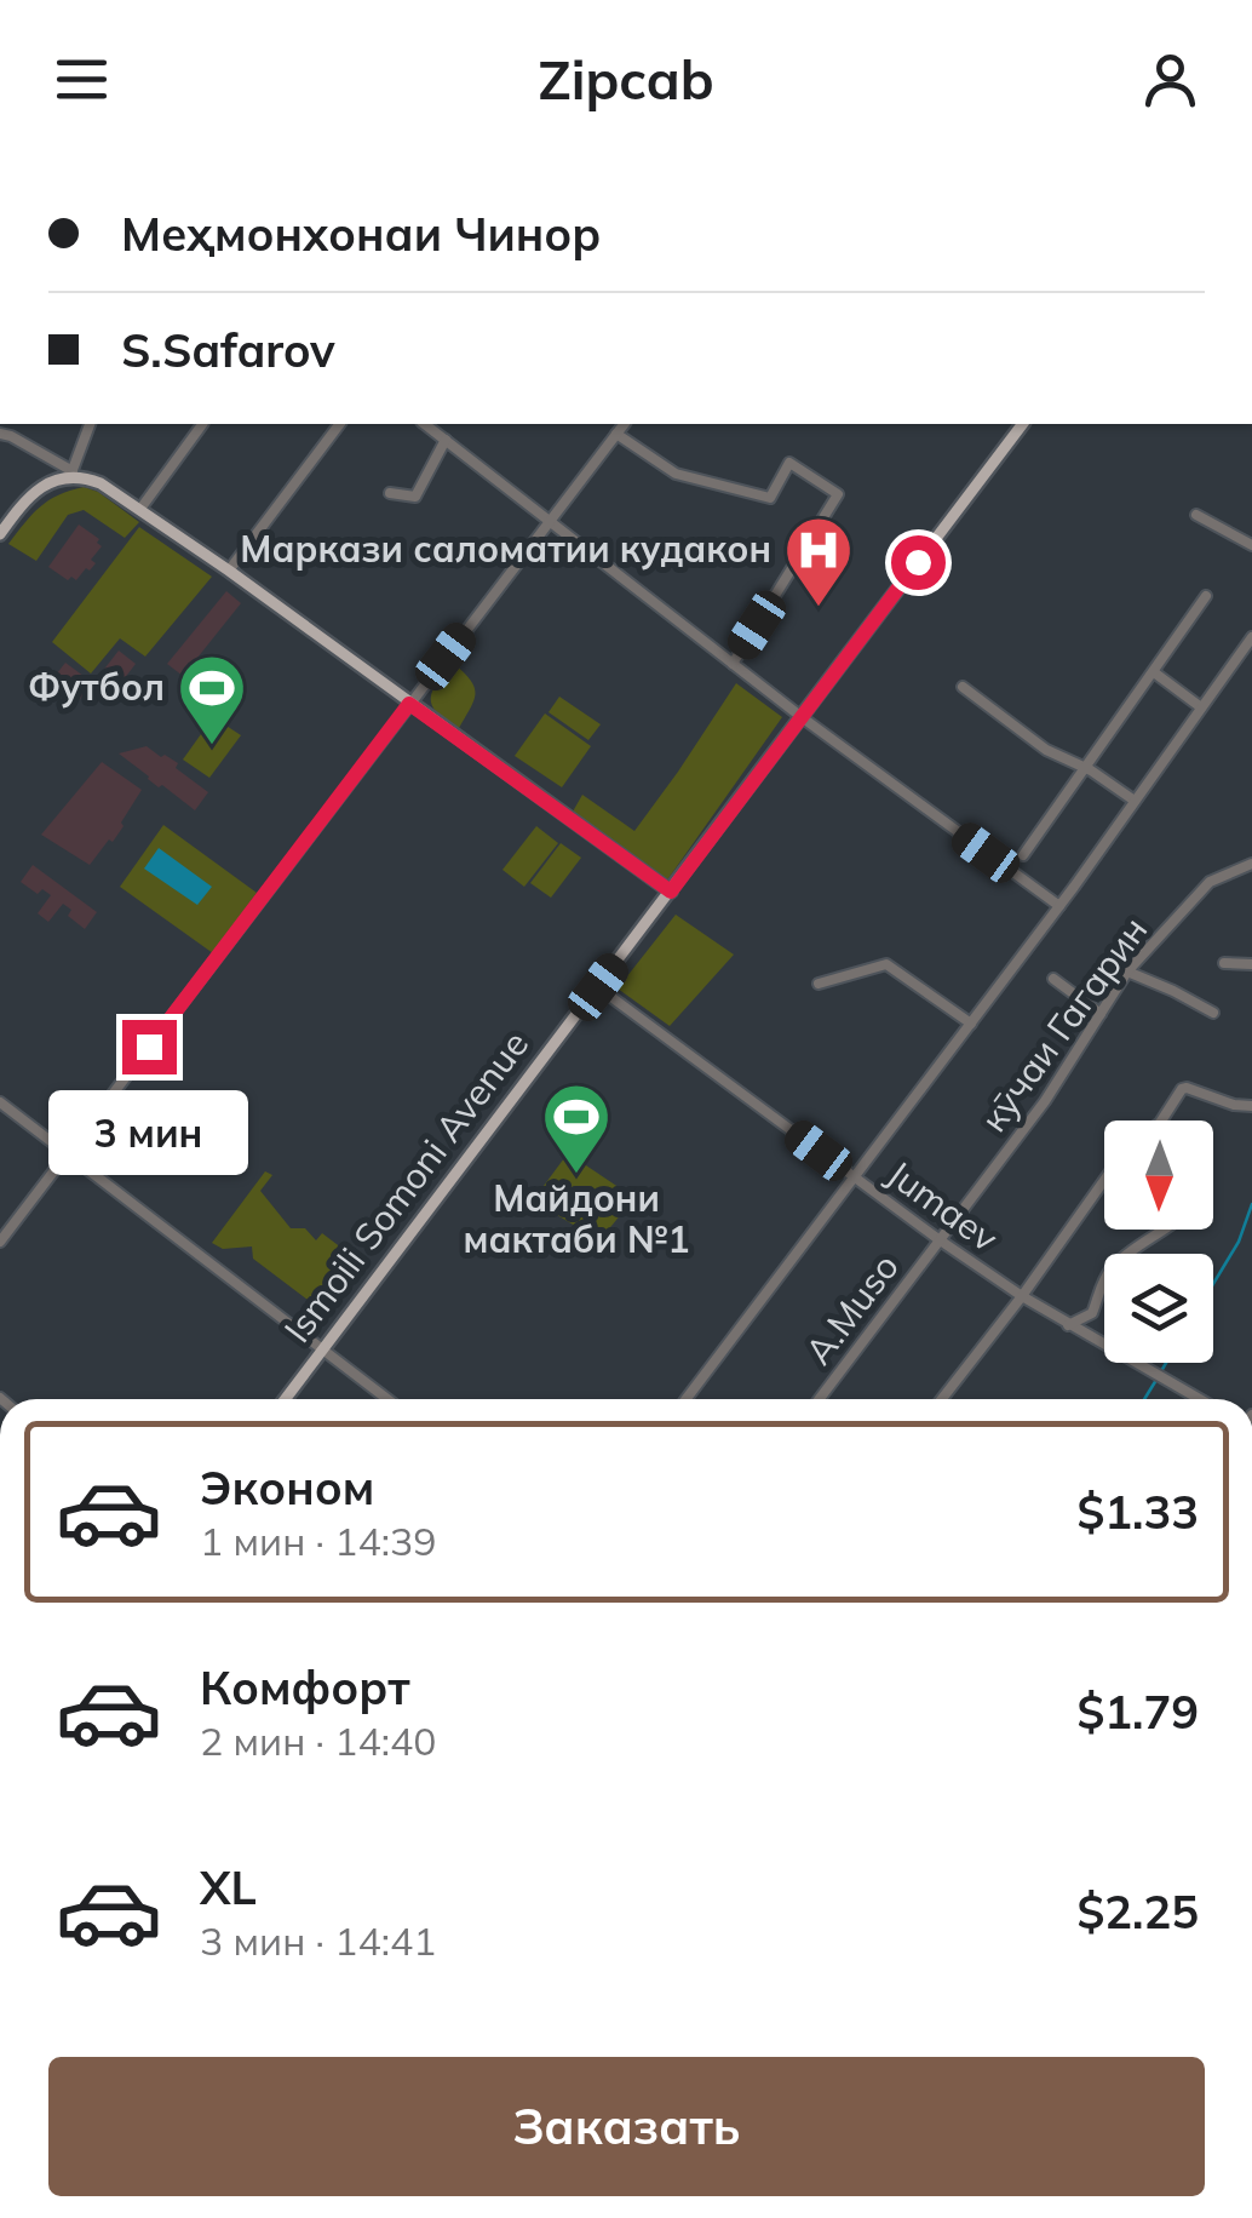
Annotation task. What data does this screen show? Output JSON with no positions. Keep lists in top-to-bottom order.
{
  "streets": {
    "main road": ["Ismoili Somoni Avenue"],
    "street": ["кӯчаи Гагарин", "Jumaev", "A.Muso"]
  },
  "crossings": [
    ["кӯчаи Гагарин", "Jumaev"],
    ["кӯчаи Гагарин", "A.Muso"],
    ["Ismoili Somoni Avenue", "Jumaev"],
    ["Jumaev", "A.Muso"]
  ],
  "places": {
    "hospital": ["Маркази саломатии кудакон"],
    "sports": ["Футбол", "Майдони мактаби №1"]
  },
  "north": "bottom",
  "page": {
    "header": "Zipcab",
    "banner": ["Меҳмонхонаи Чинор", "S.Safarov"],
    "bubble": "3 мин",
    "list": [
      {
        "name": "Эконом",
        "note": "1 мин · 14:39",
        "value": "$1.33"
      },
      {
        "name": "Комфорт",
        "note": "2 мин · 14:40",
        "value": "$1.79"
      },
      {
        "name": "XL",
        "note": "3 мин · 14:41",
        "value": "$2.25"
      }
    ],
    "buttons": "Заказать"
  }
}
